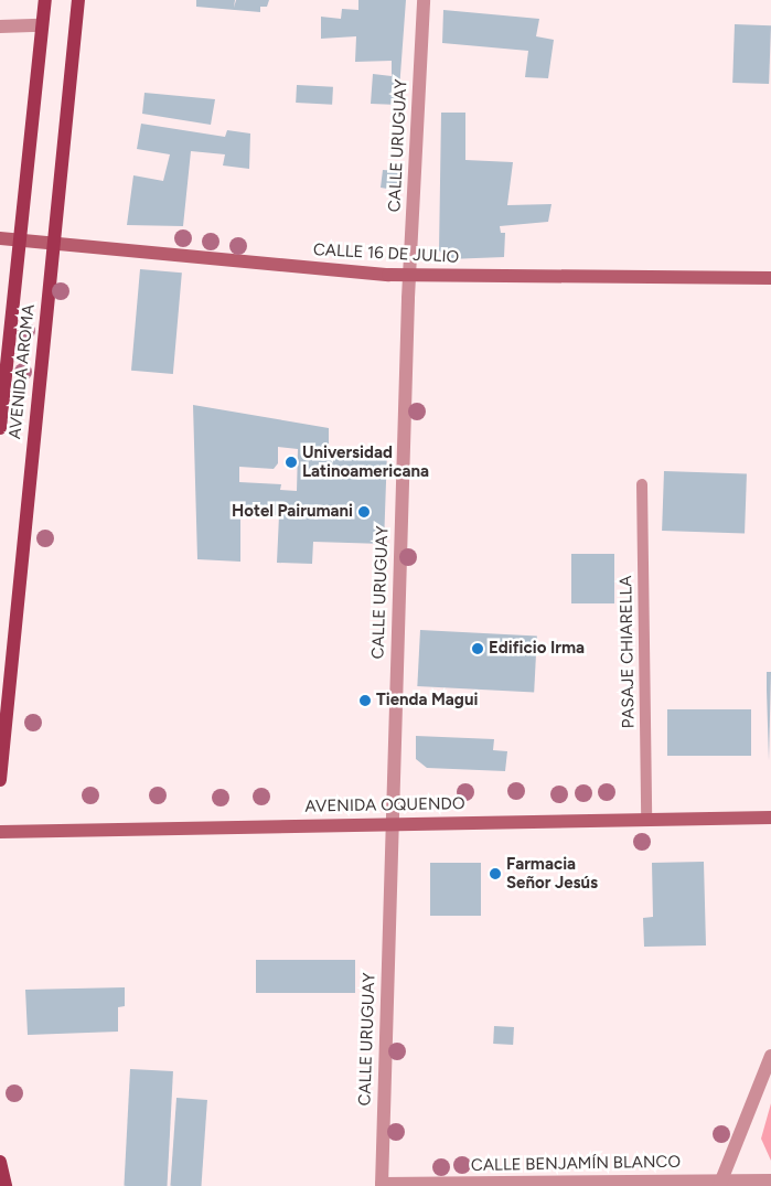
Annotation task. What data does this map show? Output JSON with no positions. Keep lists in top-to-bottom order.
{
  "streets": {
    "main road": ["CALLE 16 DE JULIO", "AVENIDA AROMA", "AVENIDA OQUENDO"],
    "street": ["CALLE URUGUAY", "CALLE BENJAMÍN BLANCO"],
    "lane": ["PASAJE CHIARELLA"]
  },
  "crossings": [
    ["CALLE URUGUAY", "CALLE 16 DE JULIO"],
    ["CALLE URUGUAY", "AVENIDA OQUENDO"],
    ["CALLE URUGUAY", "CALLE BENJAMÍN BLANCO"],
    ["CALLE 16 DE JULIO", "AVENIDA AROMA"],
    ["PASAJE CHIARELLA", "AVENIDA OQUENDO"]
  ],
  "places": [
    "Universidad Latinoamericana",
    "Hotel Pairumani",
    "Edificio Irma",
    "Tienda Magui",
    "Farmacia Señor Jesús"
  ]
}
